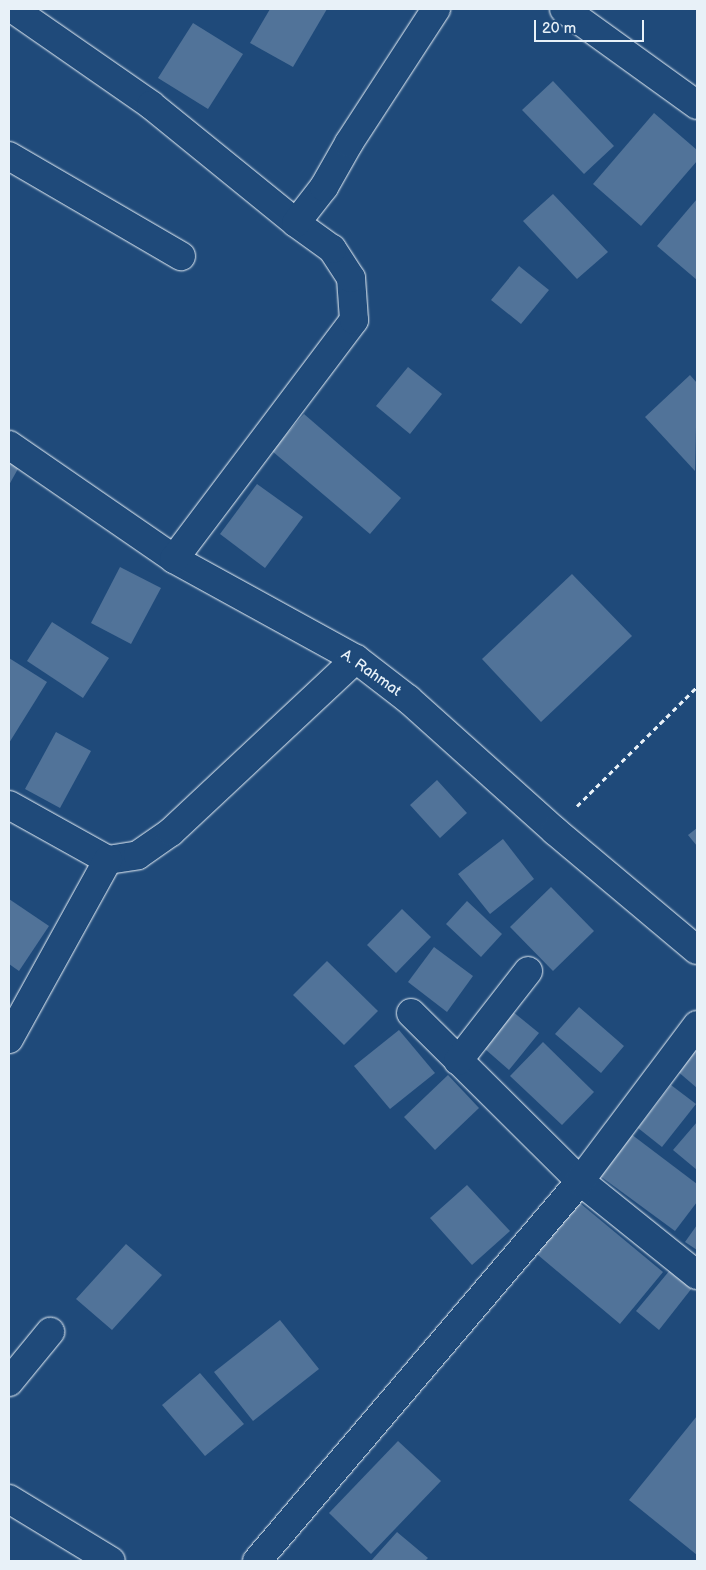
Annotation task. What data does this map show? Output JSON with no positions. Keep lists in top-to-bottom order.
{
  "streets": {
    "street": ["A. Rahmat"]
  },
  "scale_bar": "20 m"
}
